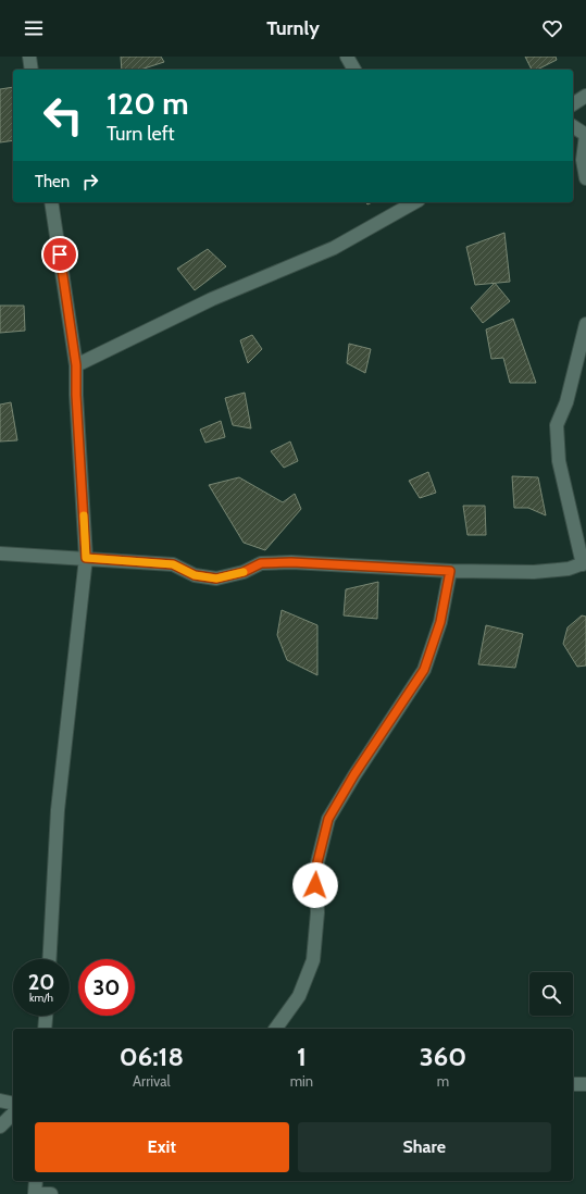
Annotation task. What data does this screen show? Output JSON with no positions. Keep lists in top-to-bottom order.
{
  "page": {
    "header": "Turnly",
    "turn": ["120 m", "Turn left"],
    "then": "Then",
    "speed": "20 km/h",
    "limit": "30",
    "eta": [
      "06:18",
      "Arrival",
      "1",
      "min",
      "360",
      "m"
    ],
    "buttons": ["Exit", "Share"]
  }
}
